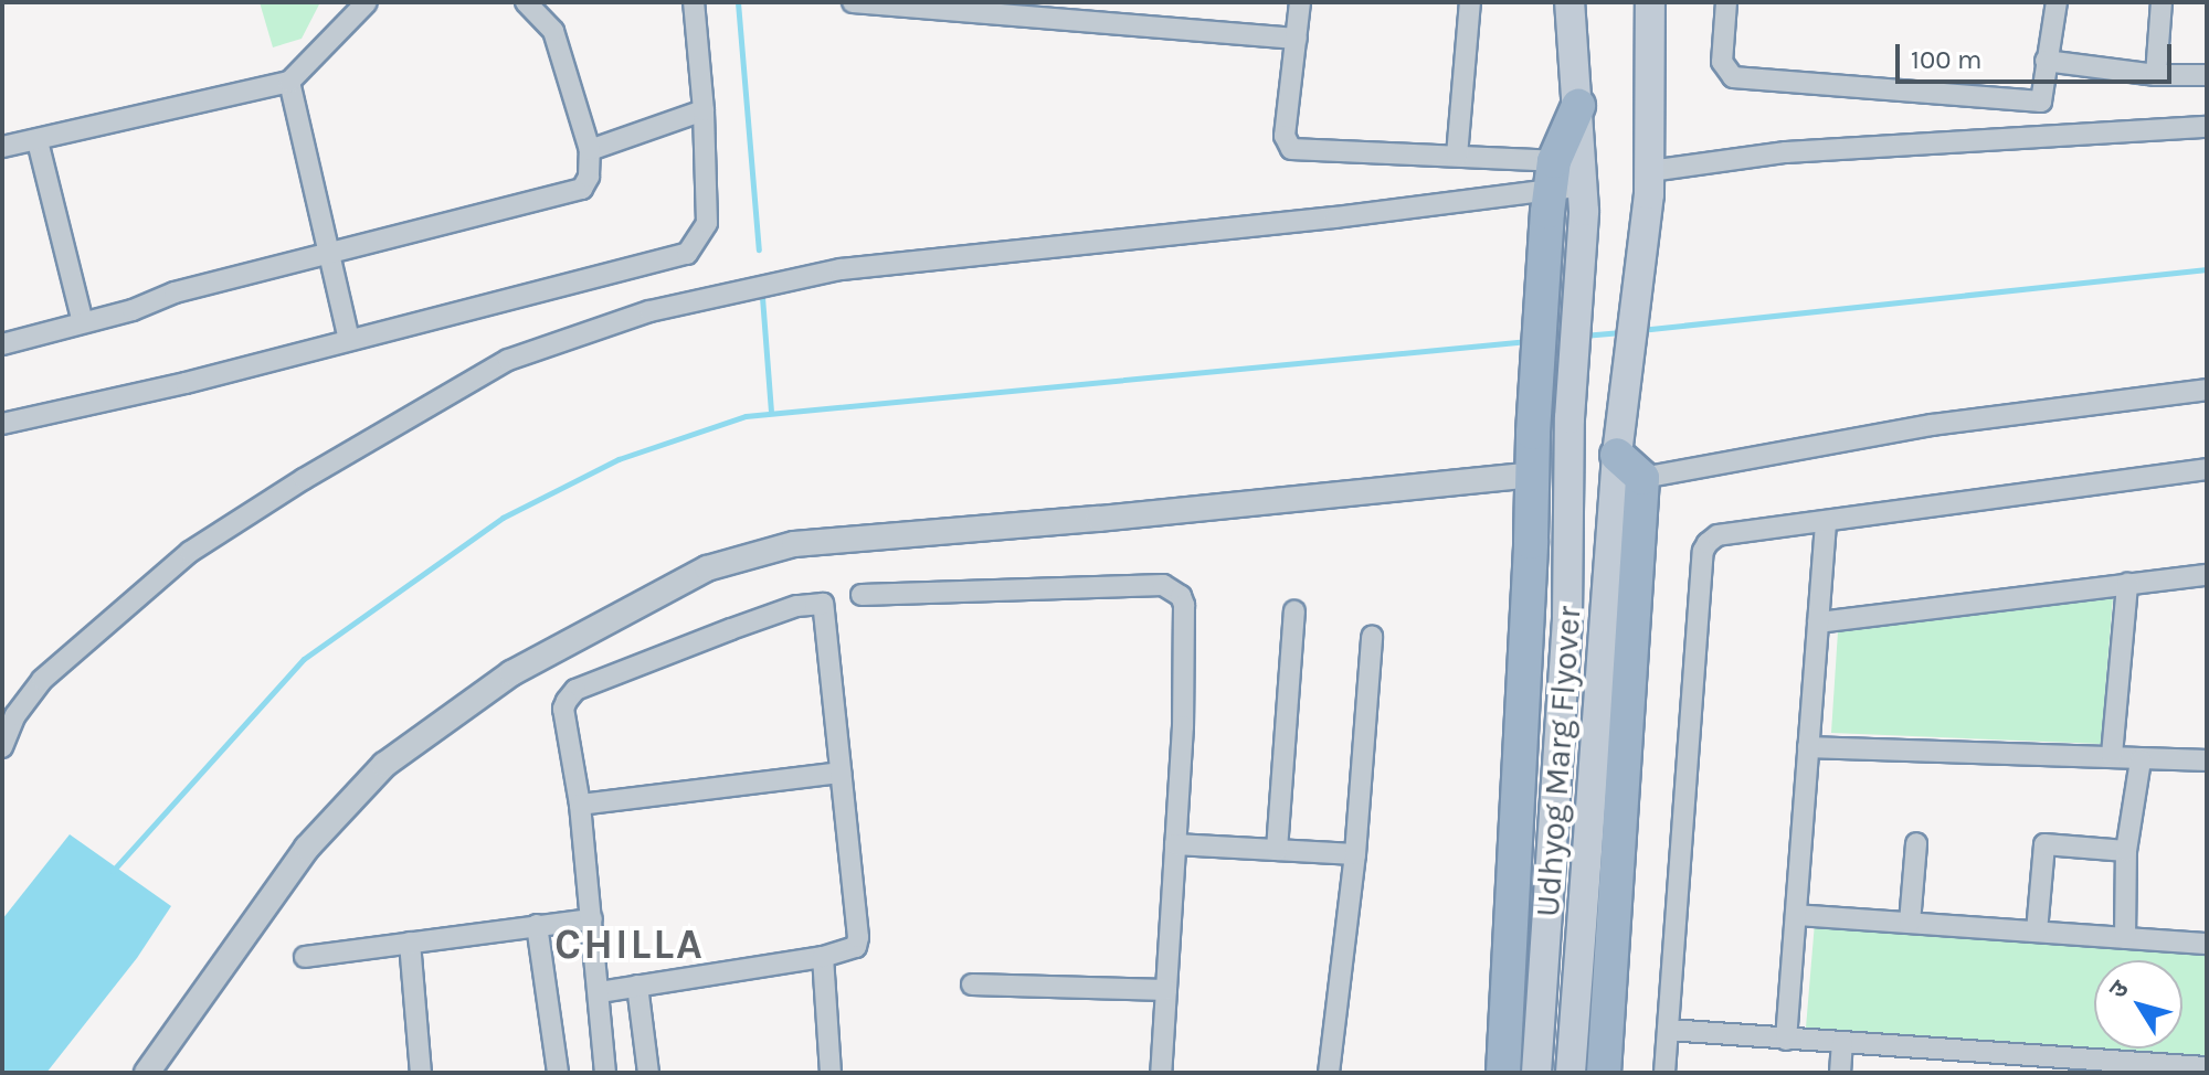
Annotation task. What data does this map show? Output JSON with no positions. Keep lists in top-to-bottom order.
{
  "streets": {
    "main road": ["Udhyog Marg Flyover"]
  },
  "districts": ["CHILLA"],
  "scale_bar": "100 m",
  "north": "top left"
}
